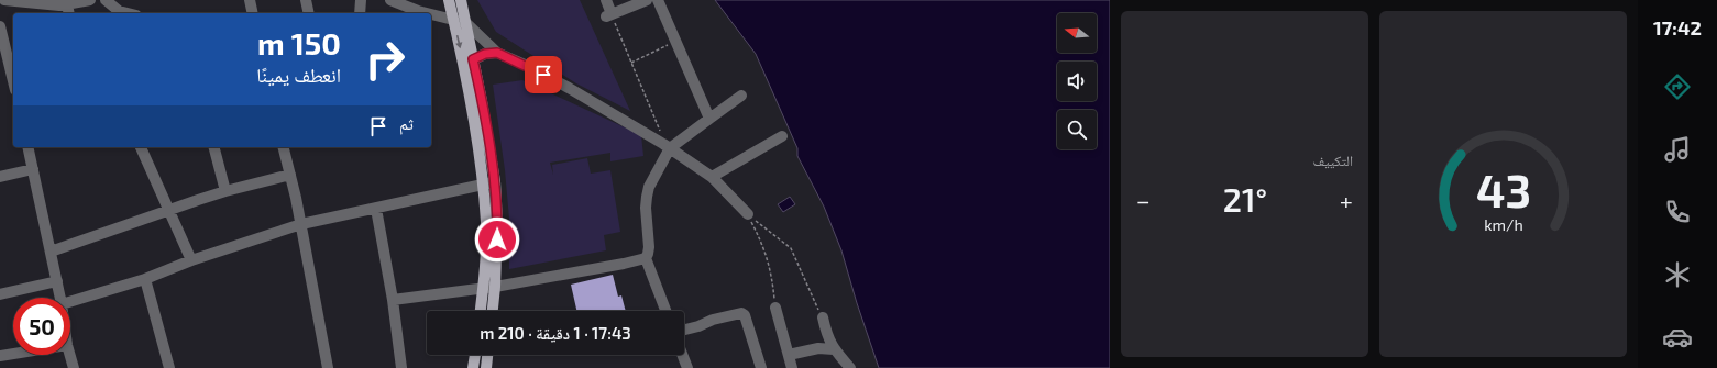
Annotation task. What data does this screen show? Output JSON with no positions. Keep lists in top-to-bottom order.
{
  "north": "left",
  "page": {
    "tabs": "17:42",
    "tile": "التكييف",
    "turn": ["150 m", "انعطف يمينًا"],
    "then": "ثم",
    "heat": ["−", "21°", "+"],
    "limit": "50",
    "trip": "17:43 · 1 دقيقة · 210 m",
    "gauge": ["43", "km/h"]
  }
}
